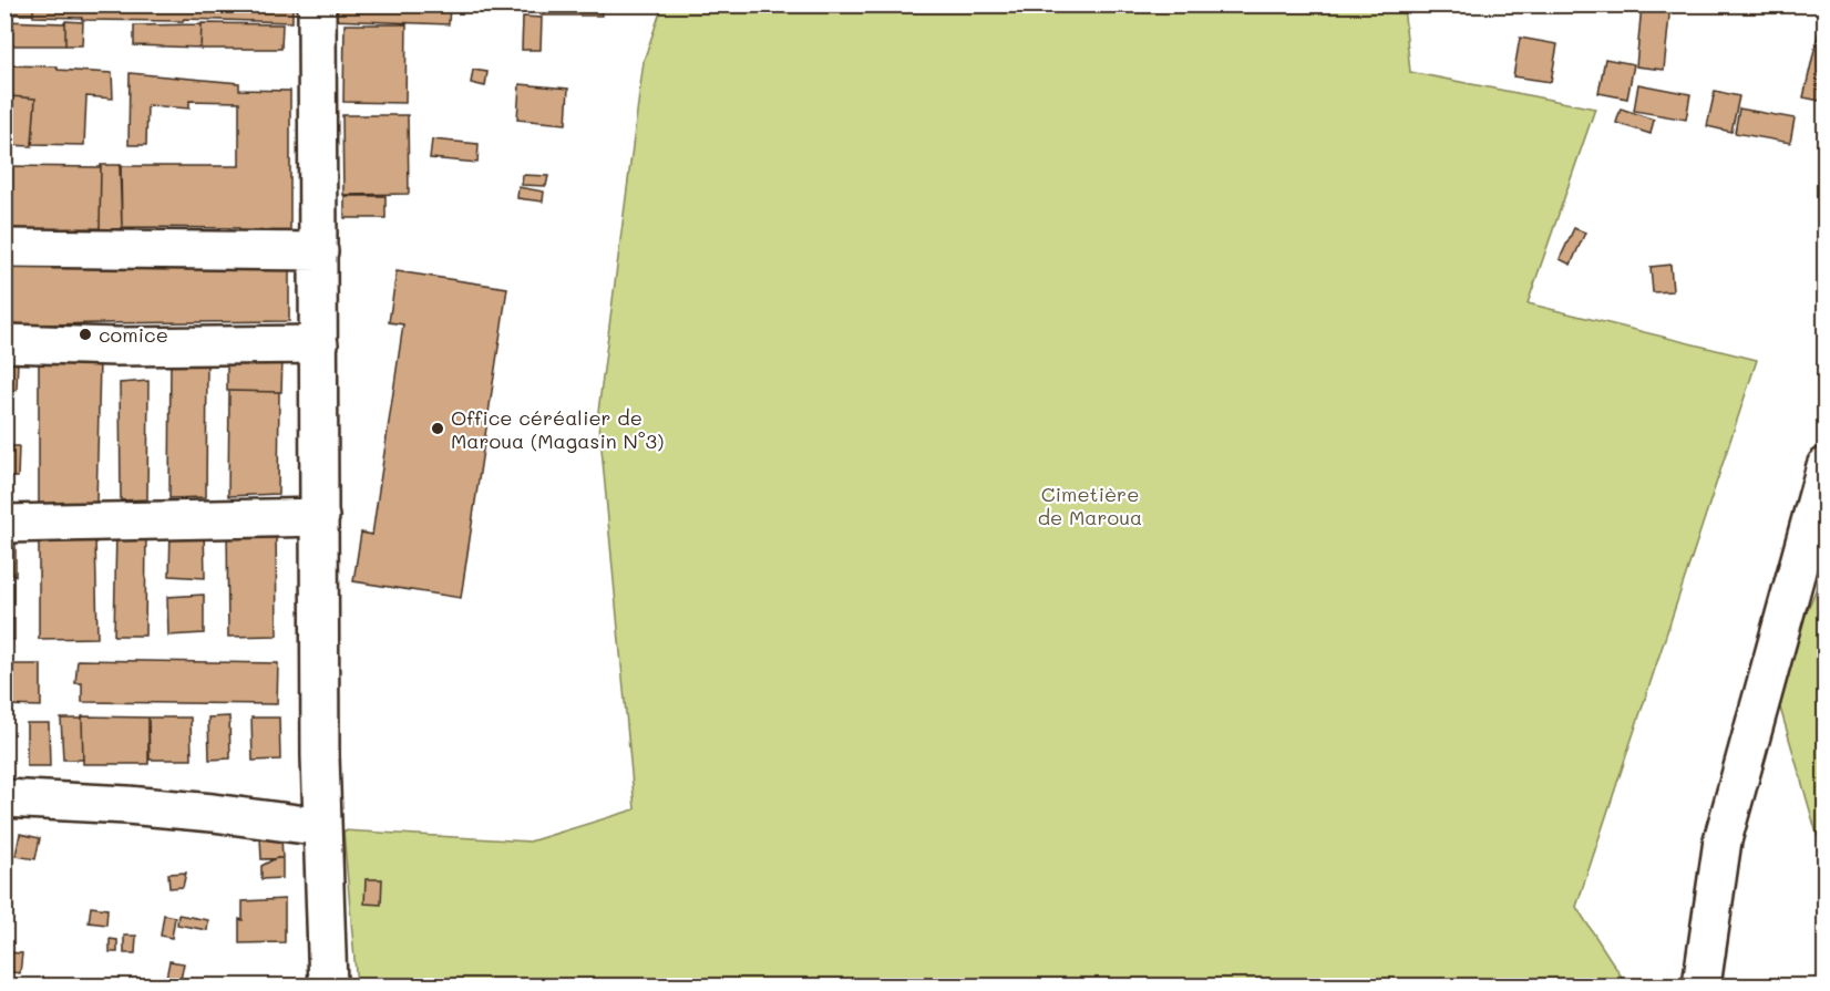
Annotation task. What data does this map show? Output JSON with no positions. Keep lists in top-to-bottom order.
{
  "parks": ["Cimetière de Maroua"],
  "places": ["comice", "Office céréalier de Maroua (Magasin N°3)"]
}
